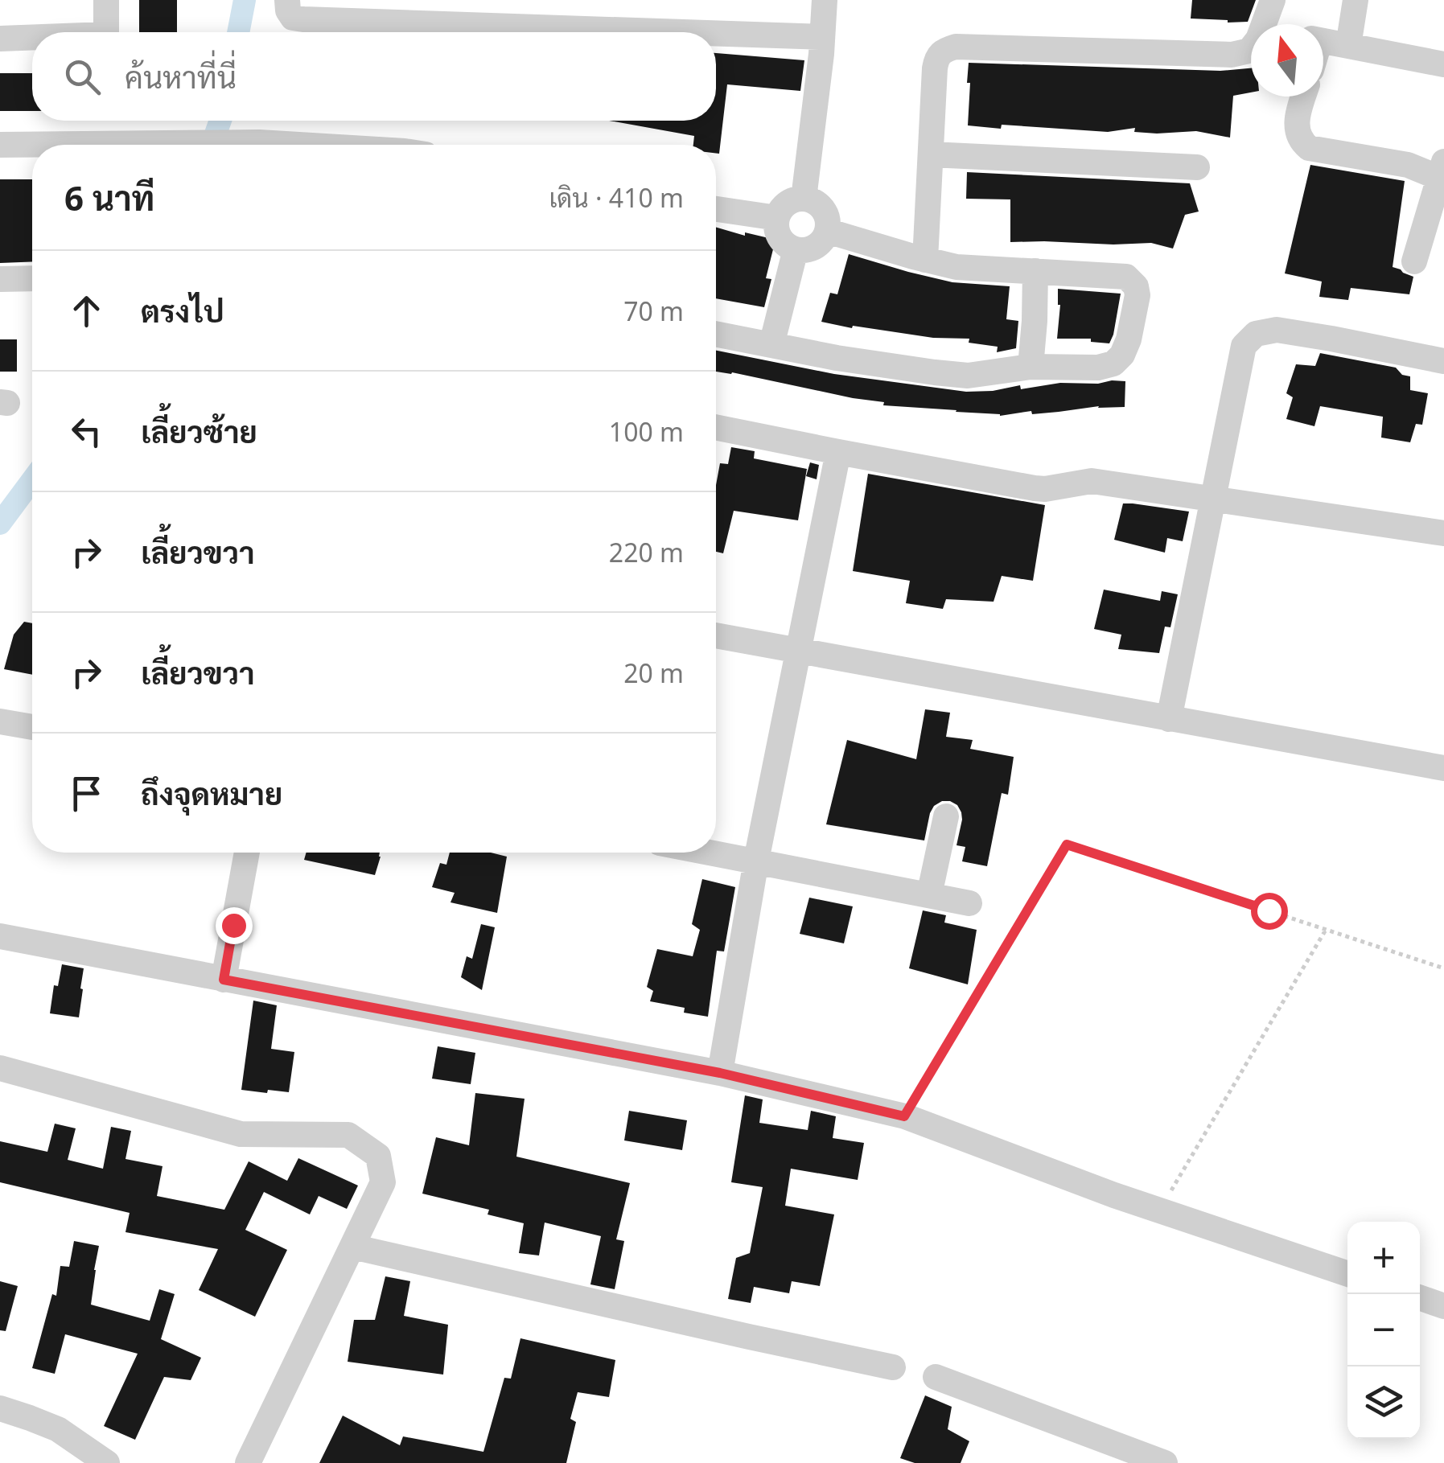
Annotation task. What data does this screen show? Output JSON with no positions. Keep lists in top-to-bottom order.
{
  "north": "top",
  "page": {
    "search": "ค้นหาที่นี่",
    "heading": ["6 นาที", "เดิน · 410 m"],
    "list": [
      ["ตรงไป", "70 m"],
      ["เลี้ยวซ้าย", "100 m"],
      ["เลี้ยวขวา", "220 m"],
      ["เลี้ยวขวา", "20 m"],
      "ถึงจุดหมาย"
    ],
    "map_buttons": ["+", "−"]
  }
}
